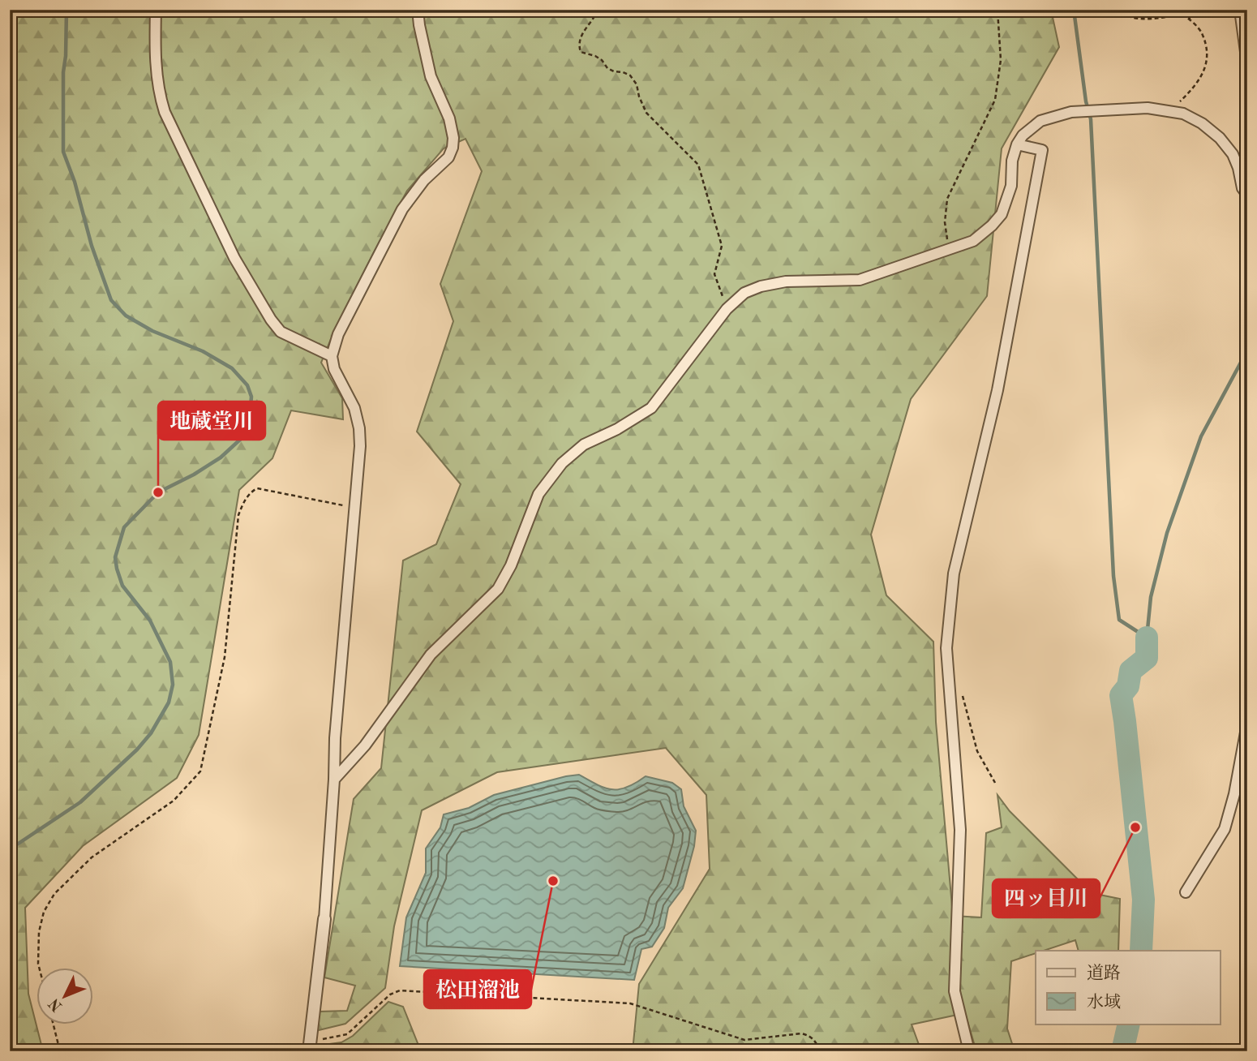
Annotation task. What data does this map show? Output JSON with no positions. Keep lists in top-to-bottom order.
{
  "places": ["地蔵堂川", "四ッ目川", "松田溜池"],
  "legend": ["道路", "水域"],
  "north": "bottom left"
}
